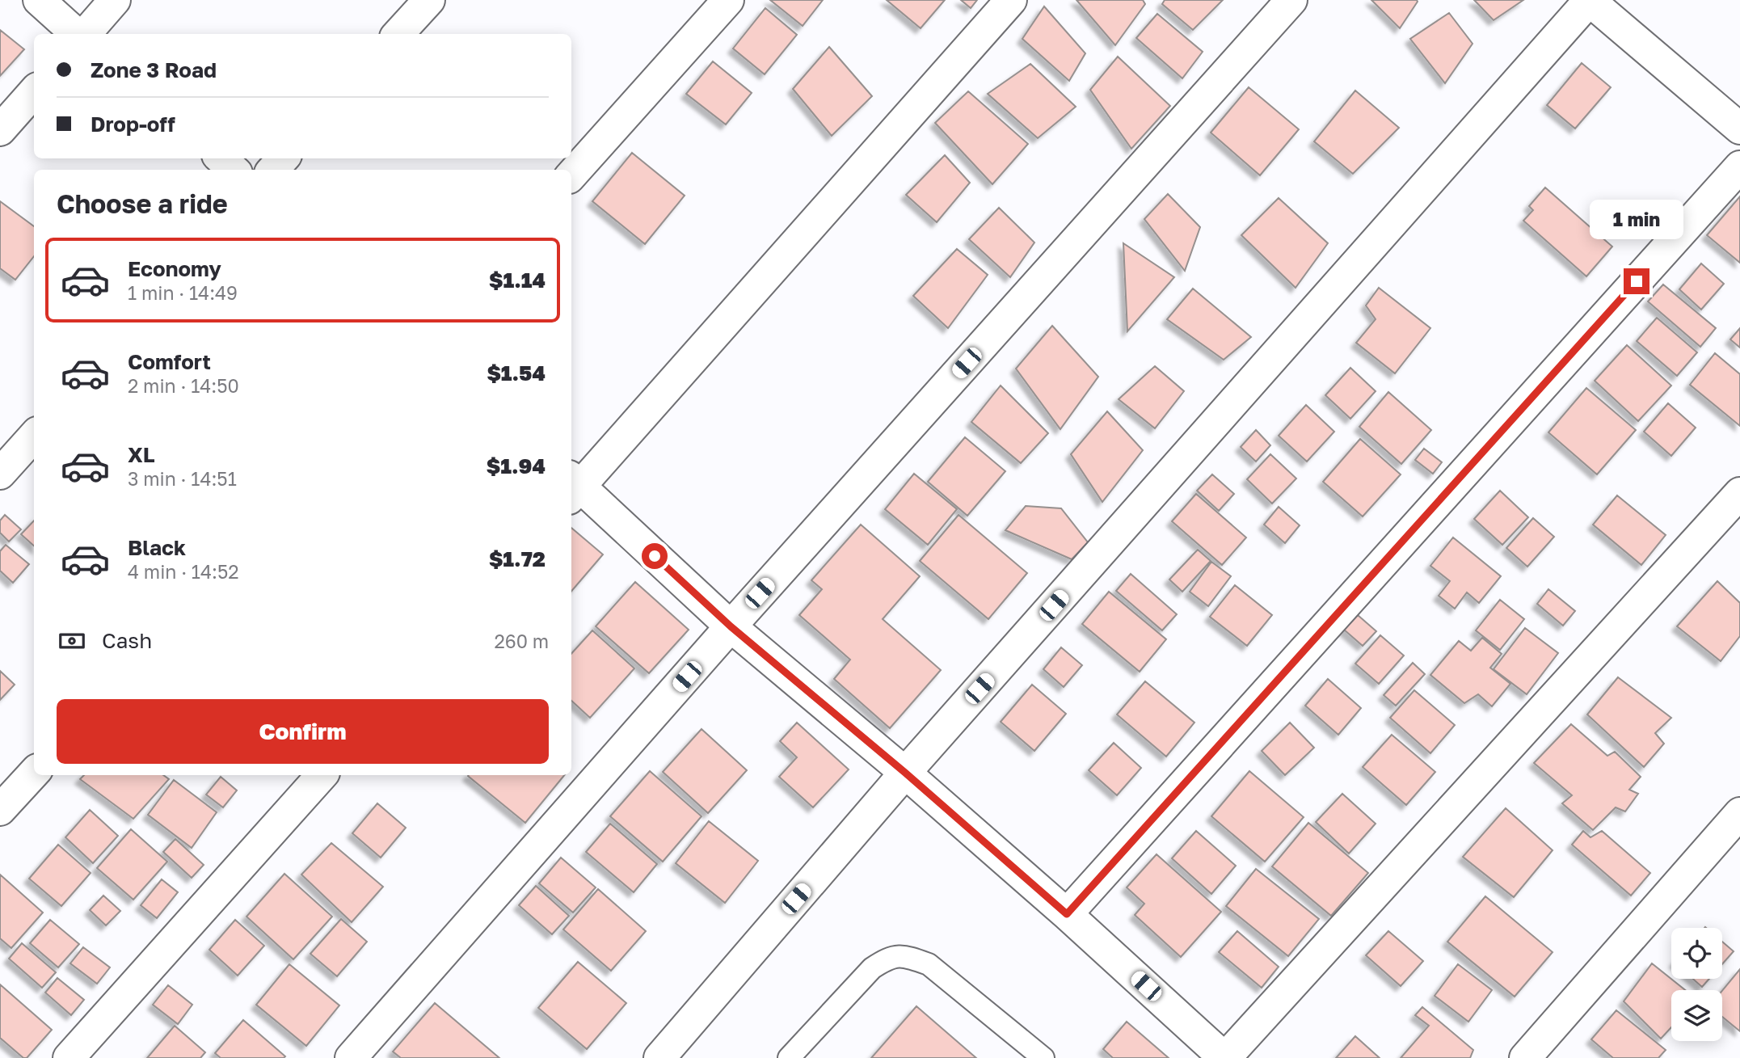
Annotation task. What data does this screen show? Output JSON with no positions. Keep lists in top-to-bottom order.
{
  "page": {
    "banner": ["Zone 3 Road", "Drop-off"],
    "heading": "Choose a ride",
    "bubble": "1 min",
    "list": [
      {
        "name": "Economy",
        "note": "1 min · 14:49",
        "value": "$1.14"
      },
      {
        "name": "Comfort",
        "note": "2 min · 14:50",
        "value": "$1.54"
      },
      {
        "name": "XL",
        "note": "3 min · 14:51",
        "value": "$1.94"
      },
      {
        "name": "Black",
        "note": "4 min · 14:52",
        "value": "$1.72"
      }
    ],
    "pay": ["Cash", "260 m"],
    "buttons": "Confirm"
  }
}
